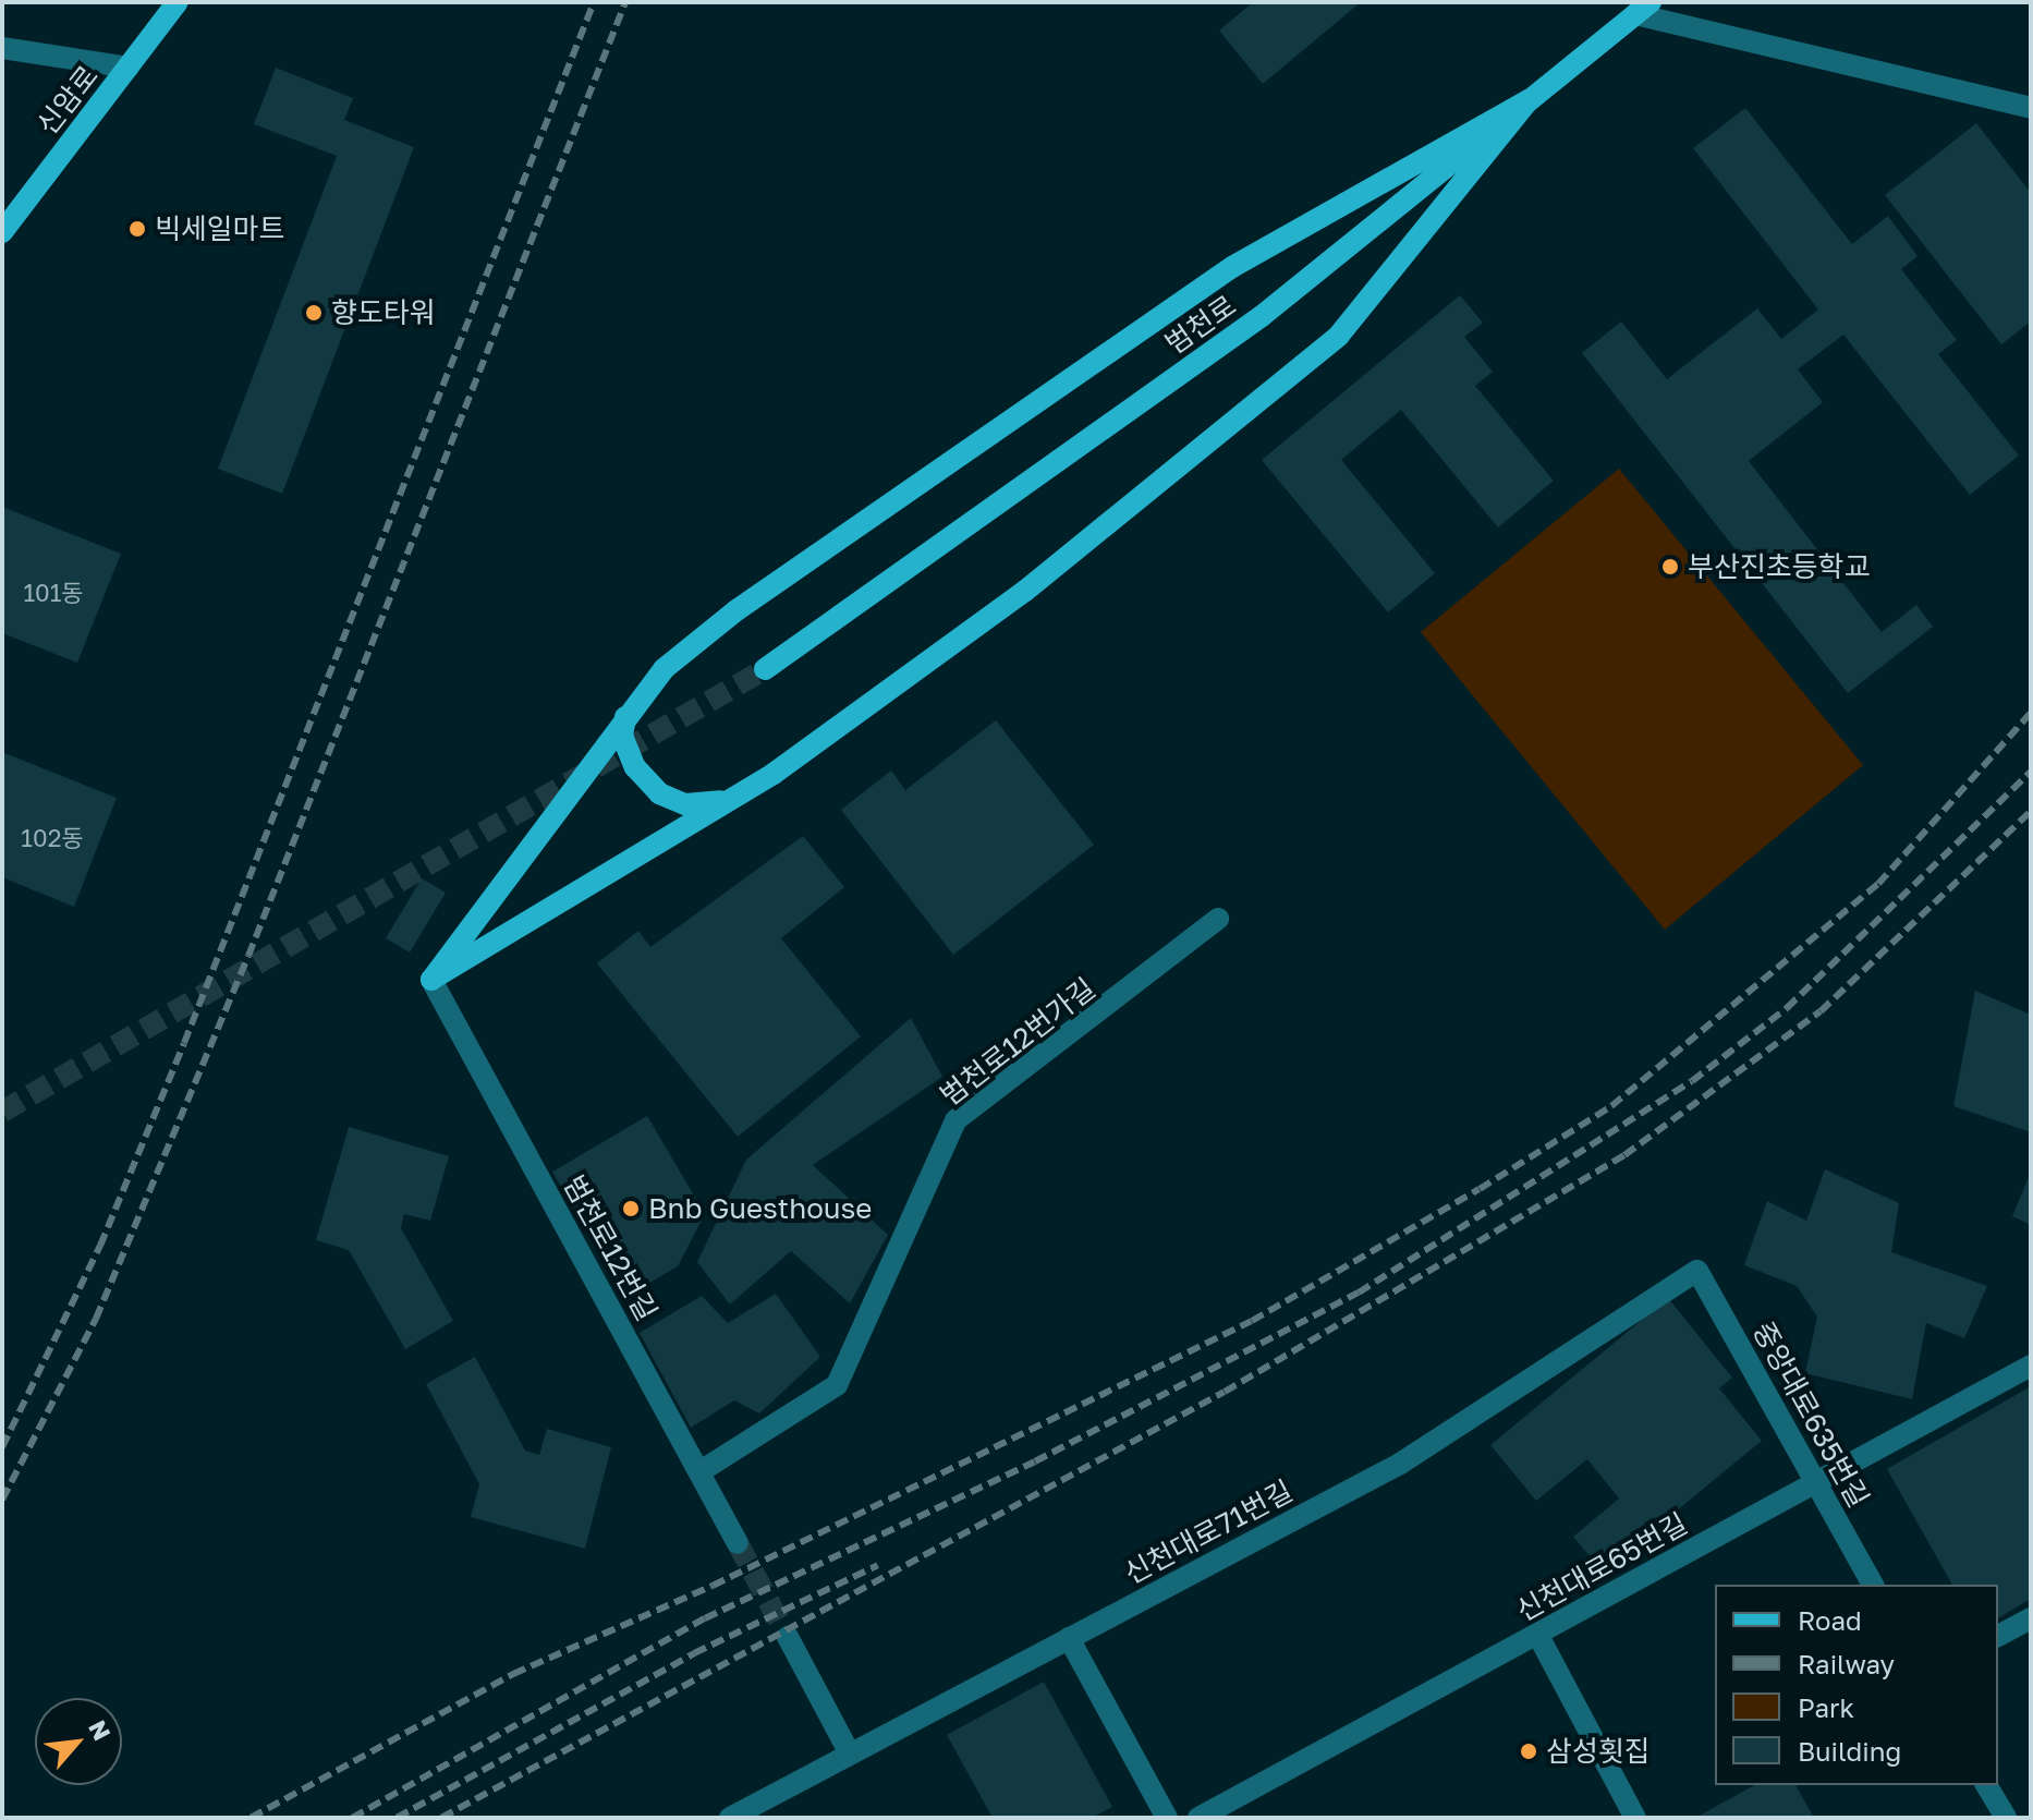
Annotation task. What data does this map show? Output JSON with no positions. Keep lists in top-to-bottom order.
{
  "streets": {
    "main road": ["신암로", "범천로"],
    "street": [
      "범천로12번가길",
      "범천로12번길",
      "중앙대로635번길",
      "신천대로71번길",
      "신천대로65번길"
    ]
  },
  "crossings": [
    ["범천로12번가길", "범천로12번길"],
    ["중앙대로635번길", "신천대로71번길"],
    ["중앙대로635번길", "신천대로65번길"]
  ],
  "places": [
    "빅세일마트",
    "향도타워",
    "부산진초등학교",
    "Bnb Guesthouse",
    "삼성횟집"
  ],
  "house_numbers": ["101동", "102동"],
  "legend": [
    "Road",
    "Railway",
    "Park",
    "Building"
  ],
  "north": "top right"
}
